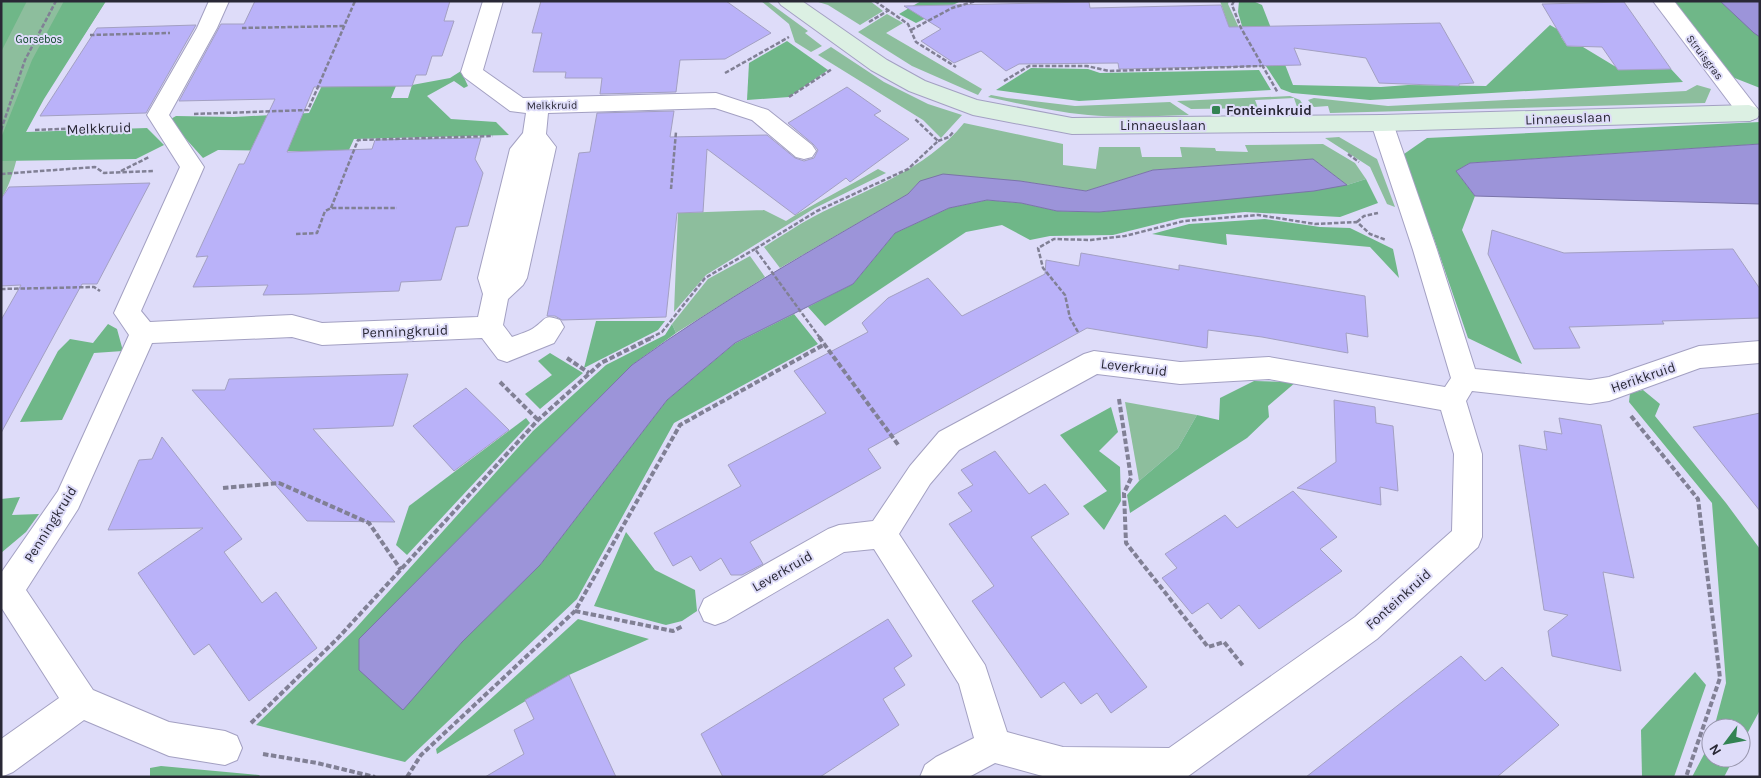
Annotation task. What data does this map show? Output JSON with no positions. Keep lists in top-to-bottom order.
{
  "streets": {
    "street": [
      "Struisgras",
      "Melkkruid",
      "Linnaeuslaan",
      "Penningkruid",
      "Leverkruid",
      "Herikkruid",
      "Fonteinkruid"
    ]
  },
  "crossings": [
    ["Struisgras", "Linnaeuslaan"],
    ["Linnaeuslaan", "Fonteinkruid"],
    ["Leverkruid", "Herikkruid"],
    ["Leverkruid", "Fonteinkruid"],
    ["Herikkruid", "Fonteinkruid"]
  ],
  "parks": ["Gorsebos"],
  "places": {
    "transit": ["Fonteinkruid"]
  },
  "north": "bottom left"
}
